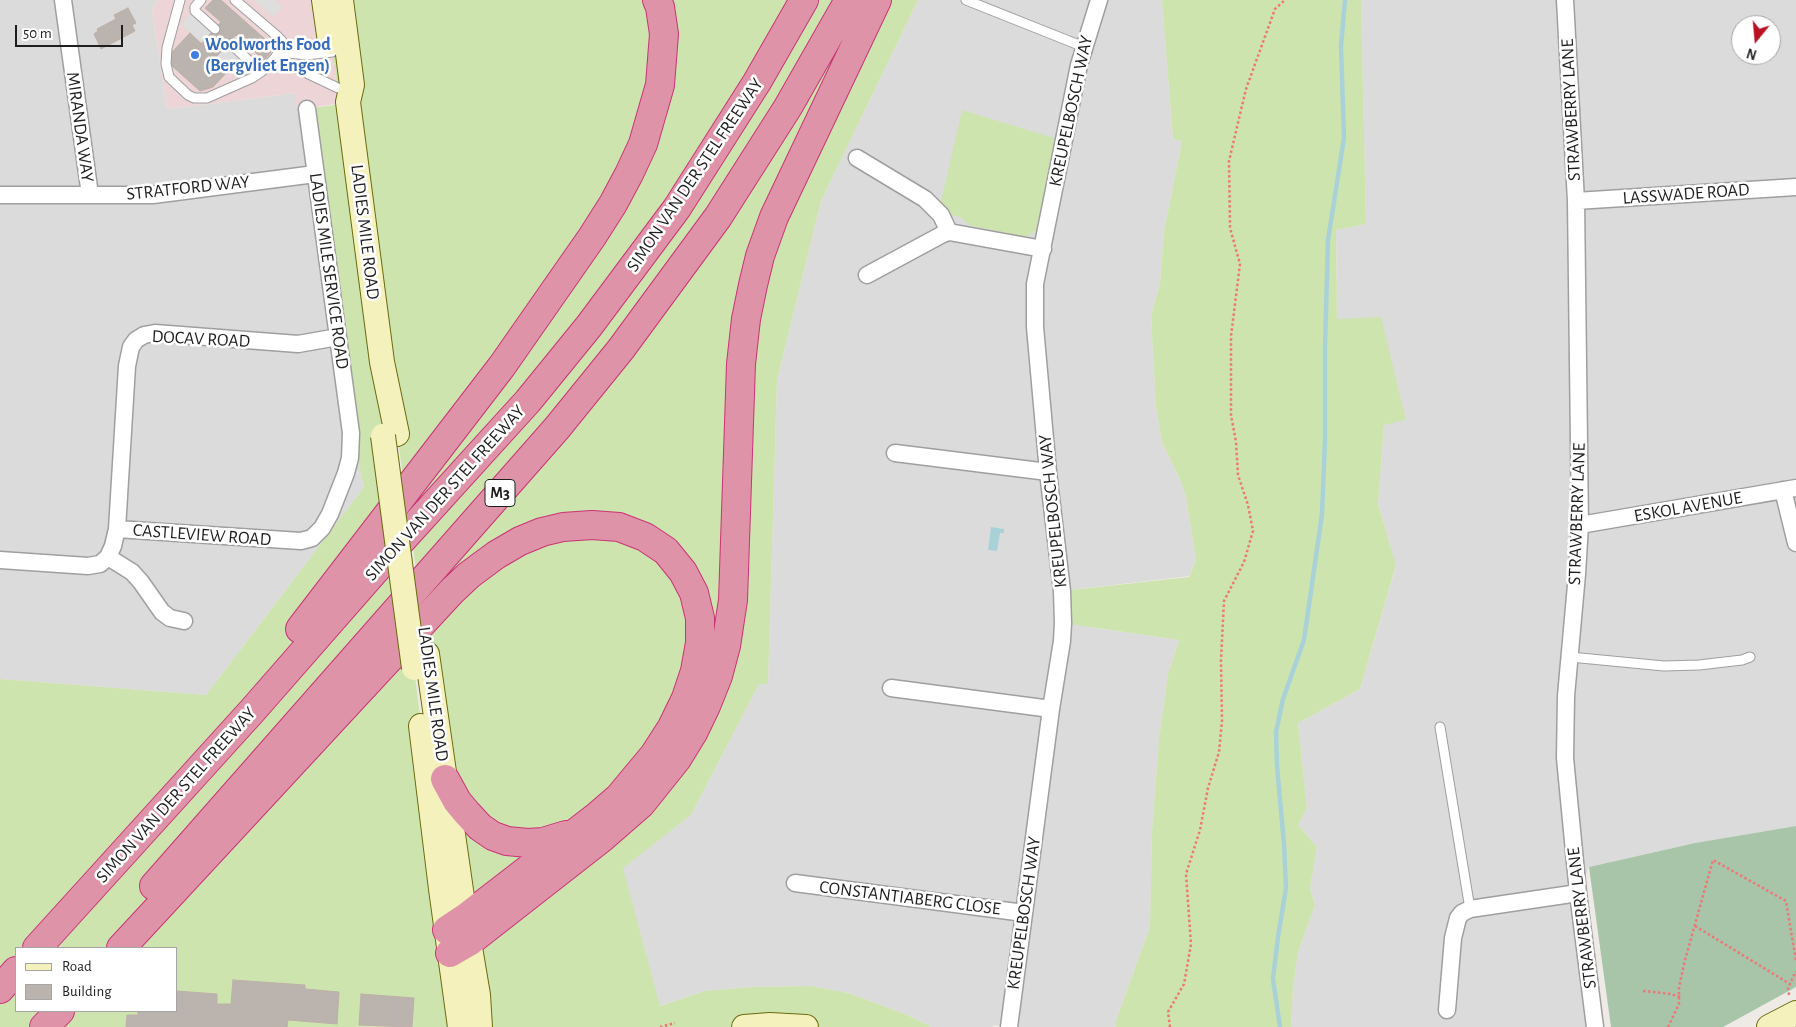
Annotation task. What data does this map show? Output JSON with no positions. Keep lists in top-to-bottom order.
{
  "streets": {
    "highway": ["SIMON VAN DER STEL FREEWAY", "M3"],
    "main road": ["LADIES MILE ROAD"],
    "street": [
      "STRAWBERRY LANE",
      "KREUPELBOSCH WAY",
      "MIRANDA WAY",
      "STRATFORD WAY",
      "LASSWADE ROAD",
      "LADIES MILE SERVICE ROAD",
      "DOCAV ROAD",
      "ESKOL AVENUE",
      "CASTLEVIEW ROAD",
      "CONSTANTIABERG CLOSE"
    ]
  },
  "crossings": [
    ["STRAWBERRY LANE", "LASSWADE ROAD"],
    ["STRAWBERRY LANE", "ESKOL AVENUE"],
    ["KREUPELBOSCH WAY", "CONSTANTIABERG CLOSE"],
    ["MIRANDA WAY", "STRATFORD WAY"],
    ["STRATFORD WAY", "LADIES MILE SERVICE ROAD"],
    ["LADIES MILE SERVICE ROAD", "DOCAV ROAD"],
    ["LADIES MILE SERVICE ROAD", "CASTLEVIEW ROAD"],
    ["DOCAV ROAD", "CASTLEVIEW ROAD"]
  ],
  "places": ["Woolworths Food (Bergvliet Engen)"],
  "legend": ["Road", "Building"],
  "scale_bar": "50 m",
  "north": "bottom"
}
